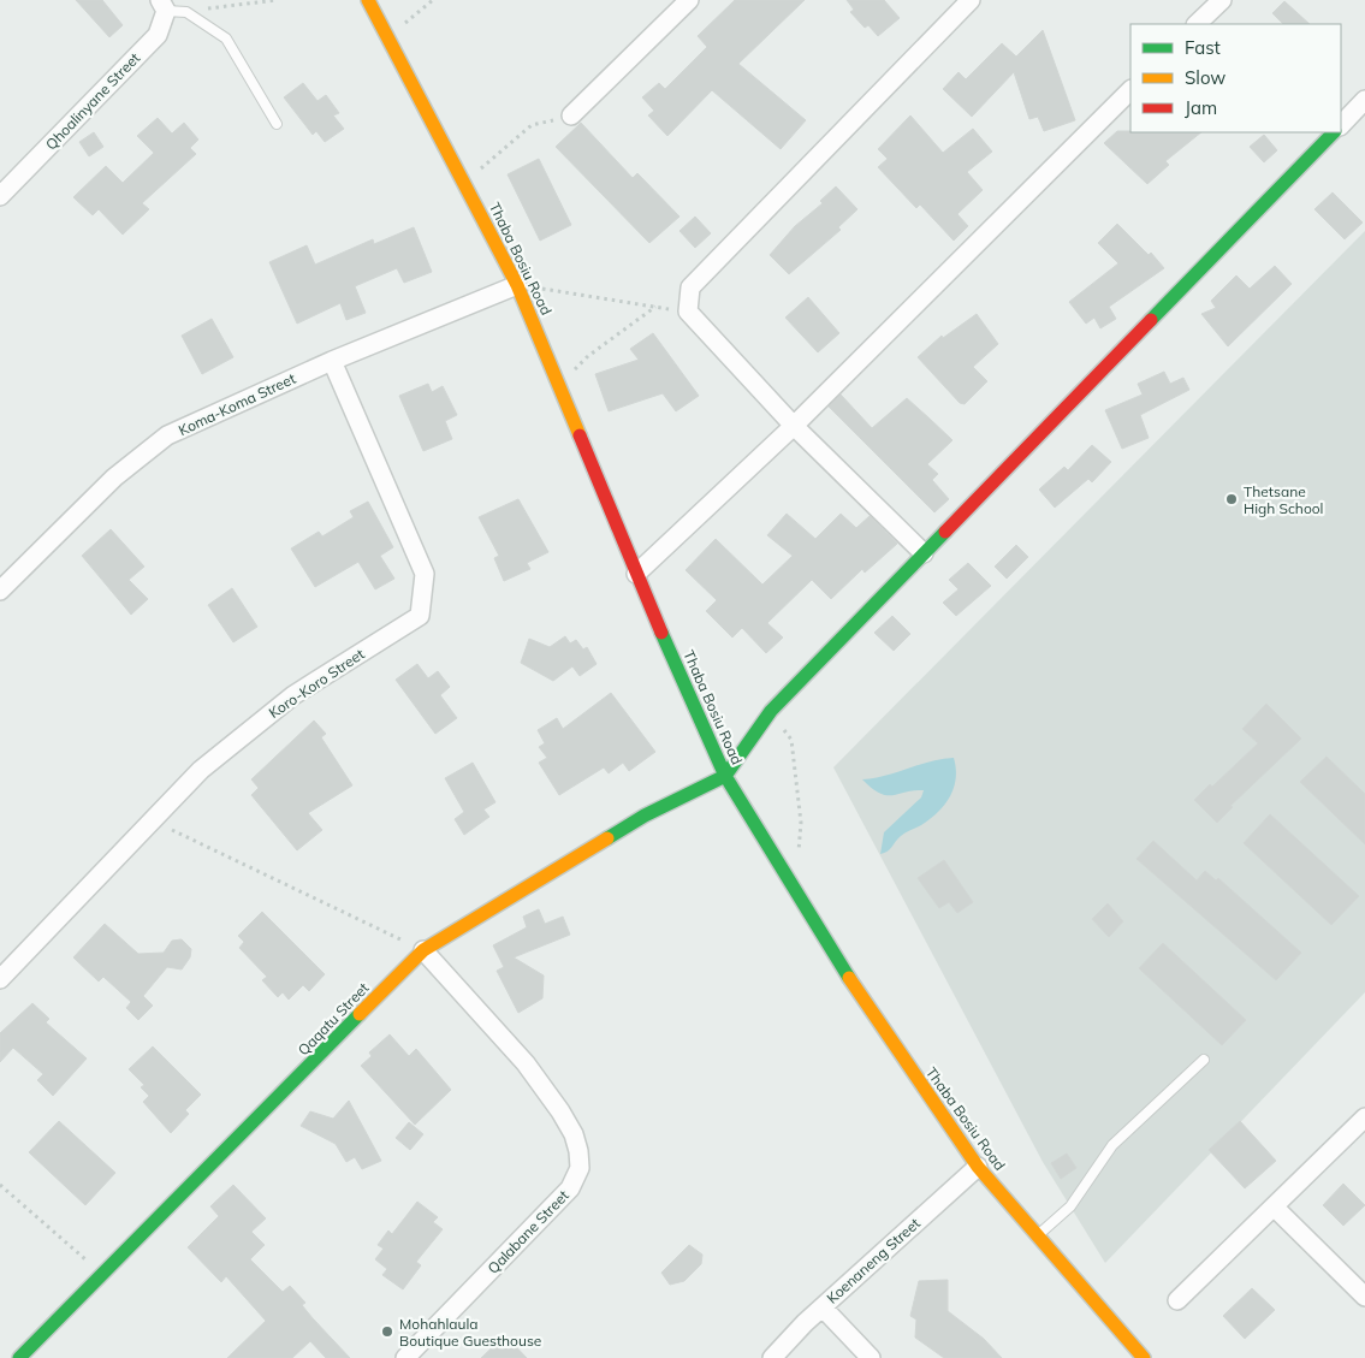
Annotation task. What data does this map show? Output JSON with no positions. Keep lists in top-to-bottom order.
{
  "streets": {
    "street": [
      "Qhoalinyane Street",
      "Thaba Bosiu Road",
      "Koma-Koma Street",
      "Koro-Koro Street",
      "Qaqatu Street",
      "Qalabane Street",
      "Koenaneng Street"
    ]
  },
  "crossings": [
    ["Thaba Bosiu Road", "Koma-Koma Street"],
    ["Thaba Bosiu Road", "Qaqatu Street"],
    ["Thaba Bosiu Road", "Koenaneng Street"],
    ["Koma-Koma Street", "Koro-Koro Street"],
    ["Qaqatu Street", "Qalabane Street"]
  ],
  "places": ["Thetsane High School", "Mohahlaula Boutique Guesthouse"],
  "legend": ["Fast", "Slow", "Jam"]
}
